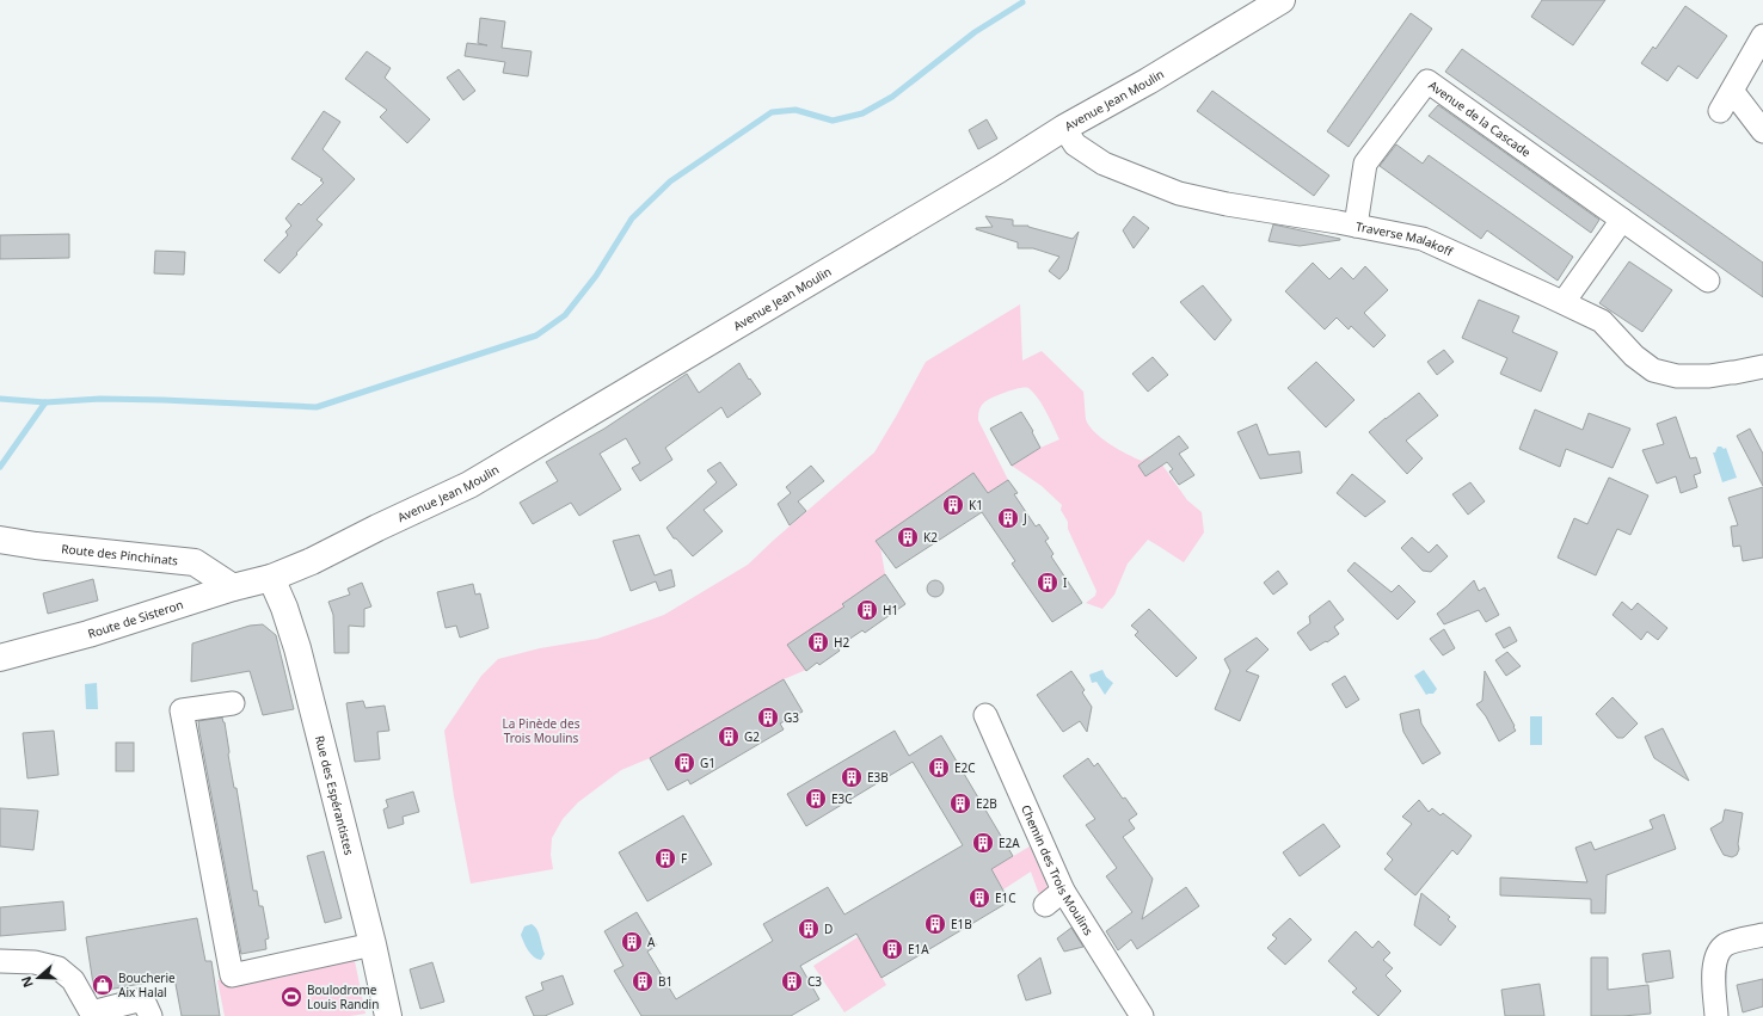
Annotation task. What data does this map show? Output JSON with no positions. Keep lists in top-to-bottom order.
{
  "streets": {
    "main road": [
      "Avenue Jean Moulin",
      "Route des Pinchinats",
      "Route de Sisteron",
      "Rue des Espérantistes"
    ],
    "street": ["Avenue de la Cascade", "Traverse Malakoff", "Chemin des Trois Moulins"]
  },
  "crossings": [
    ["Avenue Jean Moulin", "Traverse Malakoff"],
    ["Avenue Jean Moulin", "Route de Sisteron"],
    ["Avenue Jean Moulin", "Rue des Espérantistes"],
    ["Avenue de la Cascade", "Traverse Malakoff"],
    ["Route des Pinchinats", "Route de Sisteron"],
    ["Route de Sisteron", "Rue des Espérantistes"]
  ],
  "parks": ["La Pinède des Trois Moulins"],
  "places": {
    "building": [
      "K1",
      "J",
      "K2",
      "I",
      "H1",
      "H2",
      "G3",
      "G2",
      "G1",
      "E2C",
      "E3B",
      "E3C",
      "E2B",
      "E2A",
      "F",
      "E1C",
      "E1B",
      "D",
      "A",
      "E1A",
      "B1",
      "C3"
    ],
    "shop": ["Boucherie Aix Halal"],
    "sports": ["Boulodrome Louis Randin"]
  },
  "north": "left"
}
